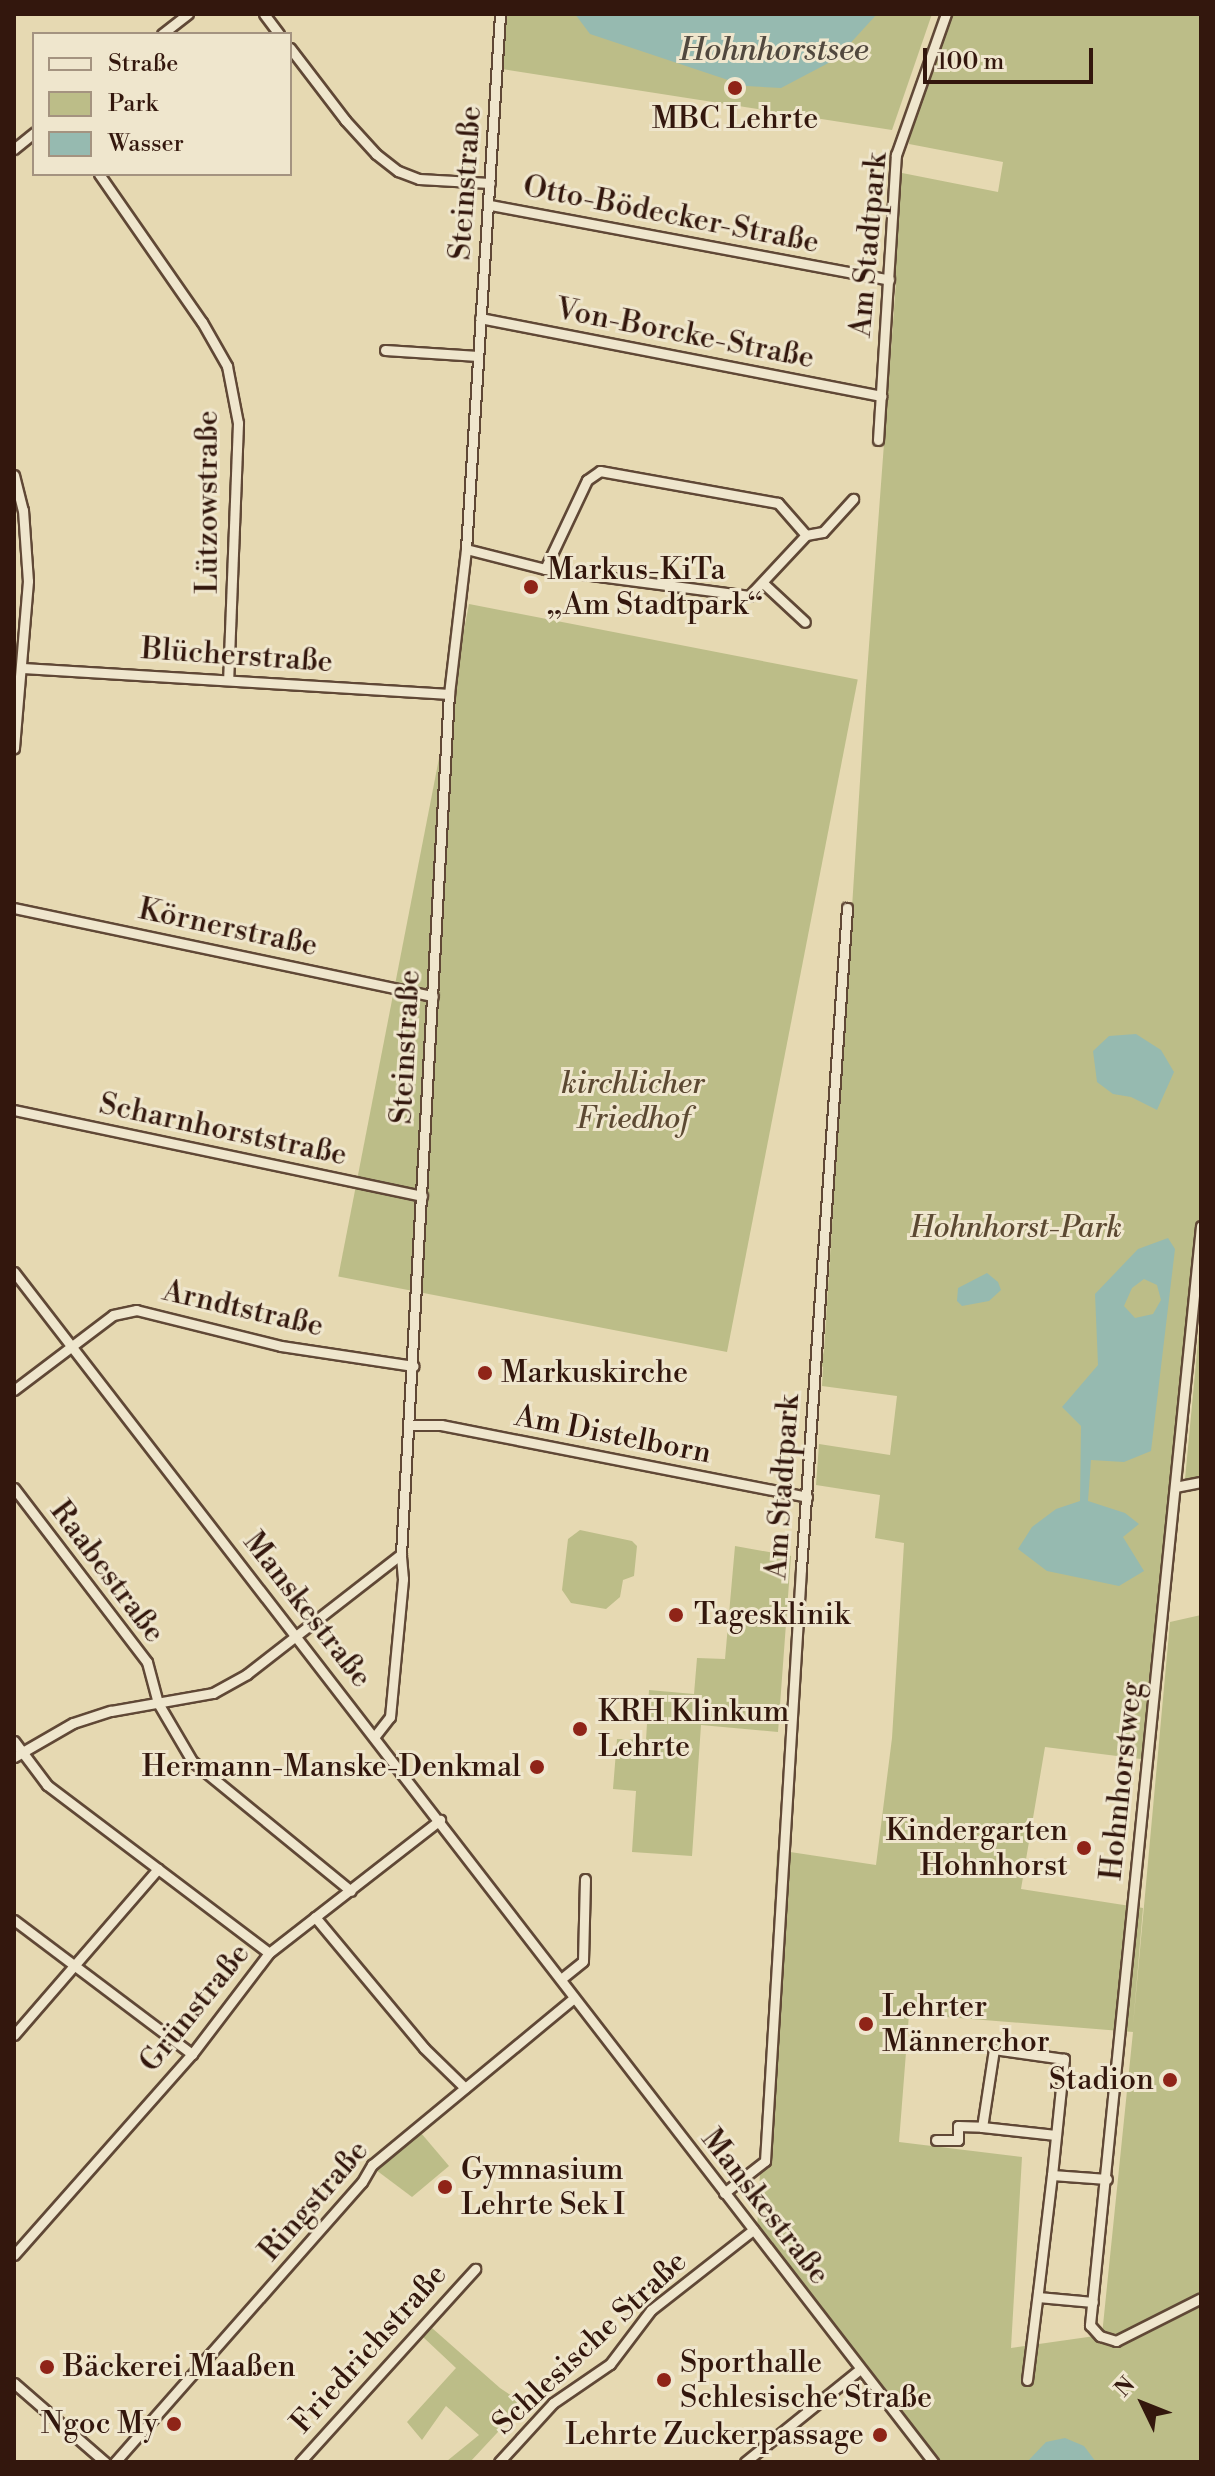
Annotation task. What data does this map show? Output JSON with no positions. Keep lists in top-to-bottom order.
{
  "streets": {
    "street": [
      "Steinstraße",
      "Otto-Bödecker-Straße",
      "Am Stadtpark",
      "Von-Borcke-Straße",
      "Lützowstraße",
      "Blücherstraße",
      "Körnerstraße",
      "Scharnhorststraße",
      "Arndtstraße",
      "Am Distelborn",
      "Raabestraße",
      "Manskestraße",
      "Hohnhorstweg",
      "Grünstraße",
      "Ringstraße",
      "Schlesische Straße",
      "Friedrichstraße"
    ]
  },
  "crossings": [
    ["Steinstraße", "Otto-Bödecker-Straße"],
    ["Steinstraße", "Von-Borcke-Straße"],
    ["Steinstraße", "Blücherstraße"],
    ["Steinstraße", "Körnerstraße"],
    ["Steinstraße", "Scharnhorststraße"],
    ["Steinstraße", "Arndtstraße"],
    ["Steinstraße", "Am Distelborn"],
    ["Steinstraße", "Manskestraße"],
    ["Otto-Bödecker-Straße", "Am Stadtpark"],
    ["Am Stadtpark", "Von-Borcke-Straße"],
    ["Am Stadtpark", "Am Distelborn"],
    ["Am Stadtpark", "Manskestraße"],
    ["Lützowstraße", "Blücherstraße"],
    ["Arndtstraße", "Manskestraße"],
    ["Raabestraße", "Grünstraße"],
    ["Manskestraße", "Grünstraße"],
    ["Manskestraße", "Ringstraße"],
    ["Manskestraße", "Schlesische Straße"]
  ],
  "water": ["Hohnhorstsee"],
  "parks": ["kirchlicher Friedhof", "Hohnhorst-Park"],
  "places": [
    "MBC Lehrte",
    "Markus-KiTa „Am Stadtpark“",
    "Markuskirche",
    "Tagesklinik",
    "KRH Klinkum Lehrte",
    "Hermann-Manske-Denkmal",
    "Kindergarten Hohnhorst",
    "Lehrter Männerchor",
    "Stadion",
    "Gymnasium Lehrte Sek I",
    "Bäckerei Maaßen",
    "Sporthalle Schlesische Straße",
    "Ngoc My",
    "Lehrte Zuckerpassage"
  ],
  "legend": ["Straße", "Park", "Wasser"],
  "scale_bar": "100 m",
  "north": "top left"
}
